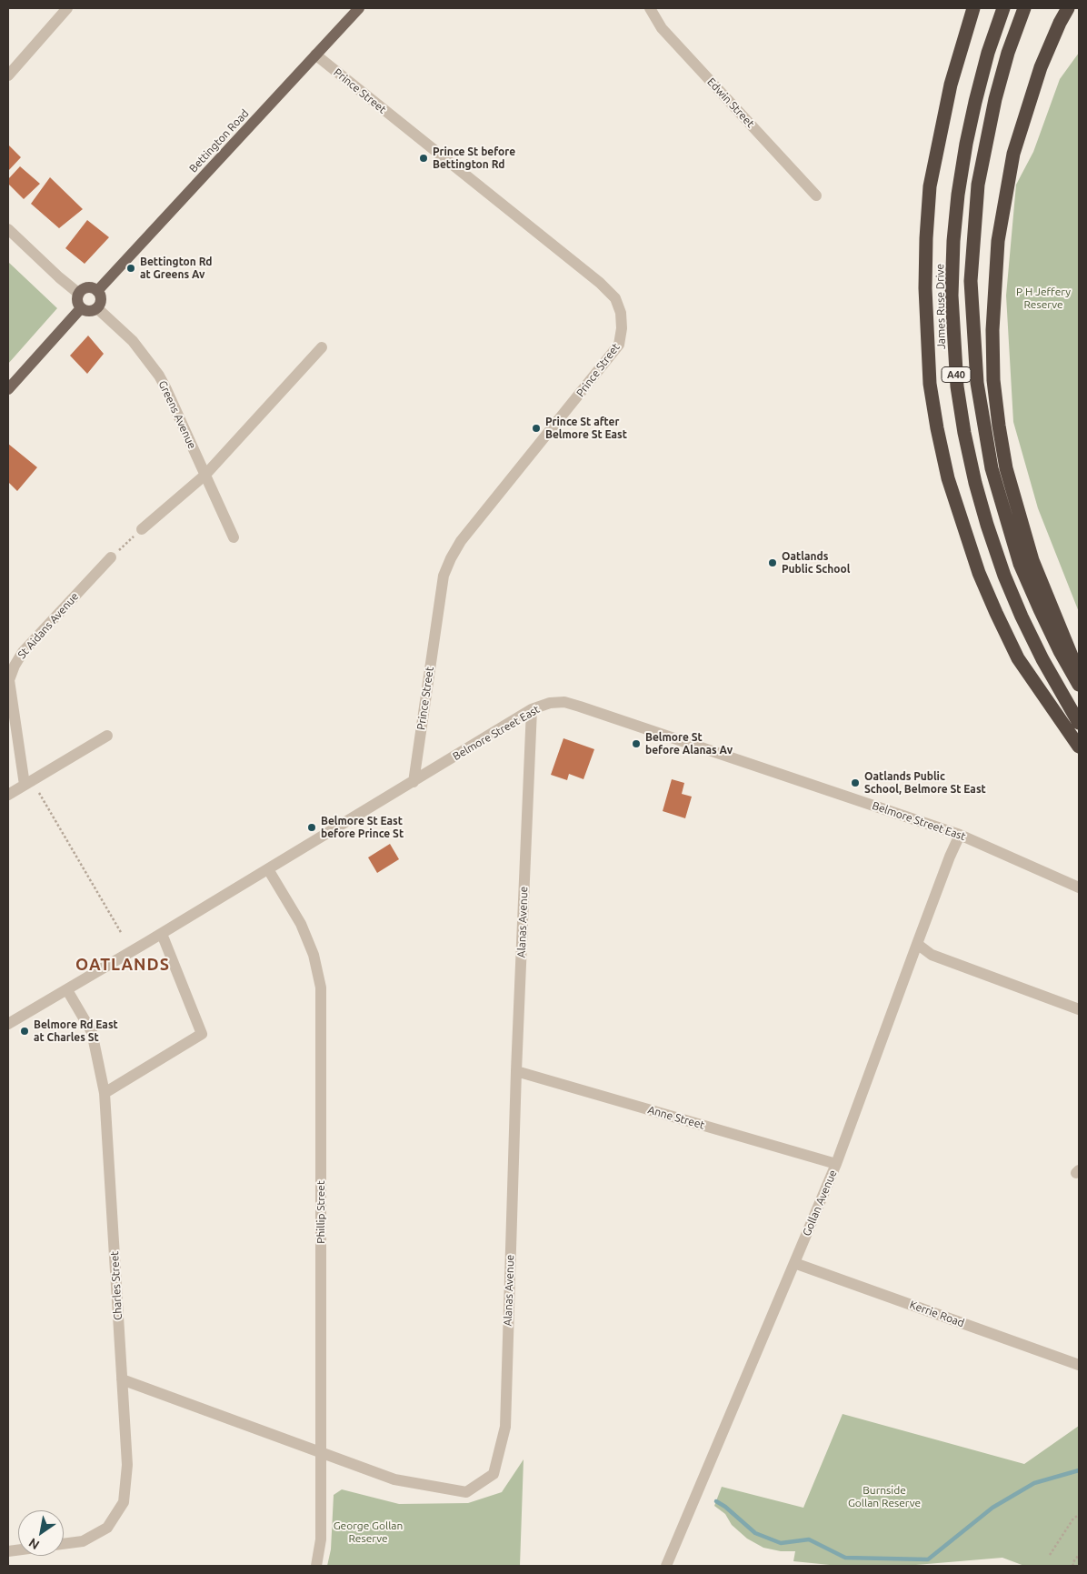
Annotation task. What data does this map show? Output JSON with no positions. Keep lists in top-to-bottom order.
{
  "streets": {
    "highway": ["James Ruse Drive", "A40"],
    "main road": ["Bettington Road"],
    "street": [
      "Prince Street",
      "Edwin Street",
      "Greens Avenue",
      "St Aidans Avenue",
      "Belmore Street East",
      "Alanas Avenue",
      "Anne Street",
      "Gollan Avenue",
      "Phillip Street",
      "Charles Street",
      "Kerrie Road"
    ]
  },
  "crossings": [
    ["Prince Street", "Bettington Road"],
    ["Prince Street", "Belmore Street East"],
    ["Bettington Road", "Greens Avenue"],
    ["Belmore Street East", "Alanas Avenue"],
    ["Belmore Street East", "Gollan Avenue"],
    ["Belmore Street East", "Phillip Street"],
    ["Belmore Street East", "Charles Street"],
    ["Alanas Avenue", "Anne Street"],
    ["Alanas Avenue", "Phillip Street"],
    ["Alanas Avenue", "Charles Street"],
    ["Anne Street", "Gollan Avenue"],
    ["Gollan Avenue", "Kerrie Road"]
  ],
  "districts": ["OATLANDS"],
  "parks": ["P H Jeffery Reserve", "Burnside Gollan Reserve", "George Gollan Reserve"],
  "places": [
    "Prince St before Bettington Rd",
    "Bettington Rd at Greens Av",
    "Prince St after Belmore St East",
    "Oatlands Public School",
    "Belmore St before Alanas Av",
    "Oatlands Public School, Belmore St East",
    "Belmore St East before Prince St",
    "Belmore Rd East at Charles St"
  ],
  "north": "bottom left"
}
